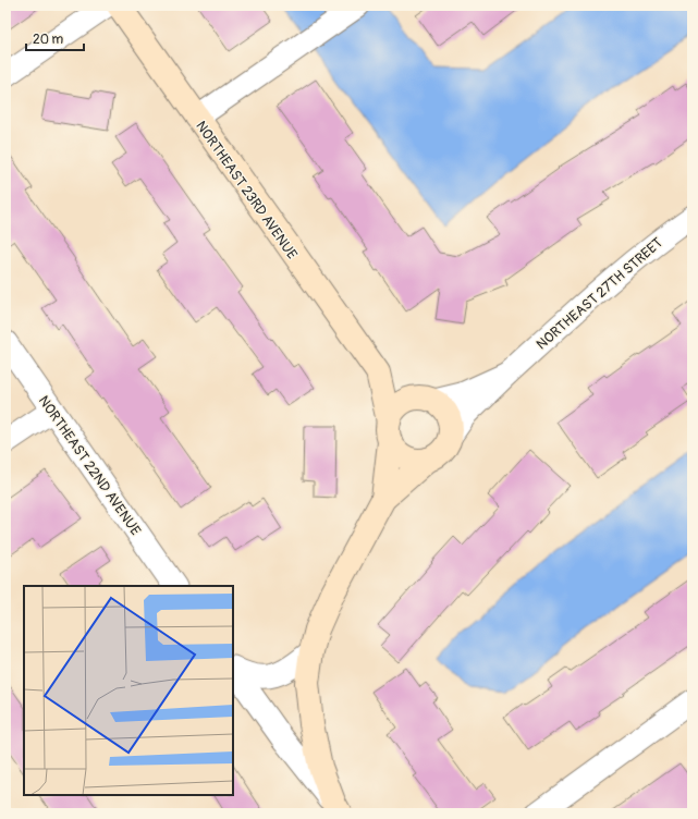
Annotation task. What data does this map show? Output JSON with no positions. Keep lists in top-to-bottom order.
{
  "streets": {
    "street": ["NORTHEAST 23RD AVENUE", "NORTHEAST 27TH STREET", "NORTHEAST 22ND AVENUE"]
  },
  "crossings": [
    ["NORTHEAST 23RD AVENUE", "NORTHEAST 27TH STREET"]
  ],
  "scale_bar": "20 m"
}
